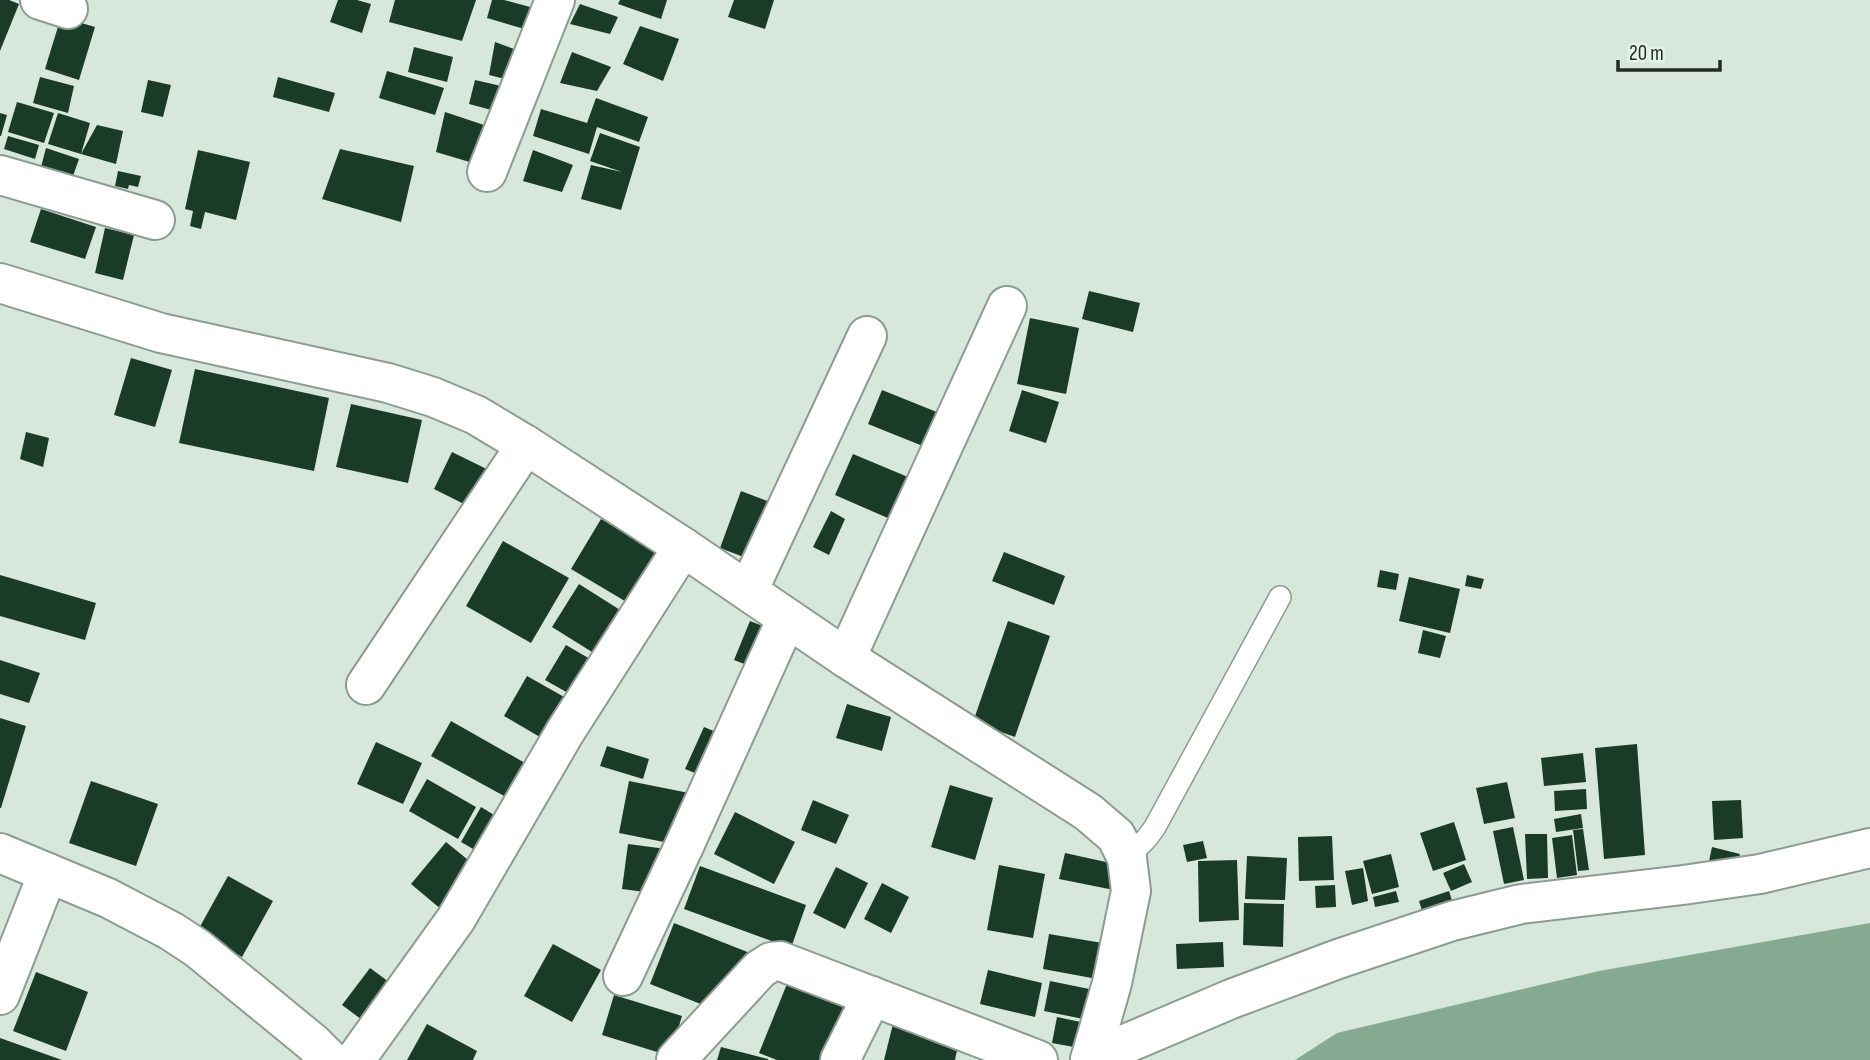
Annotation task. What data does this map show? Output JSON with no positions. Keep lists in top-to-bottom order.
{
  "scale_bar": "20 m"
}
